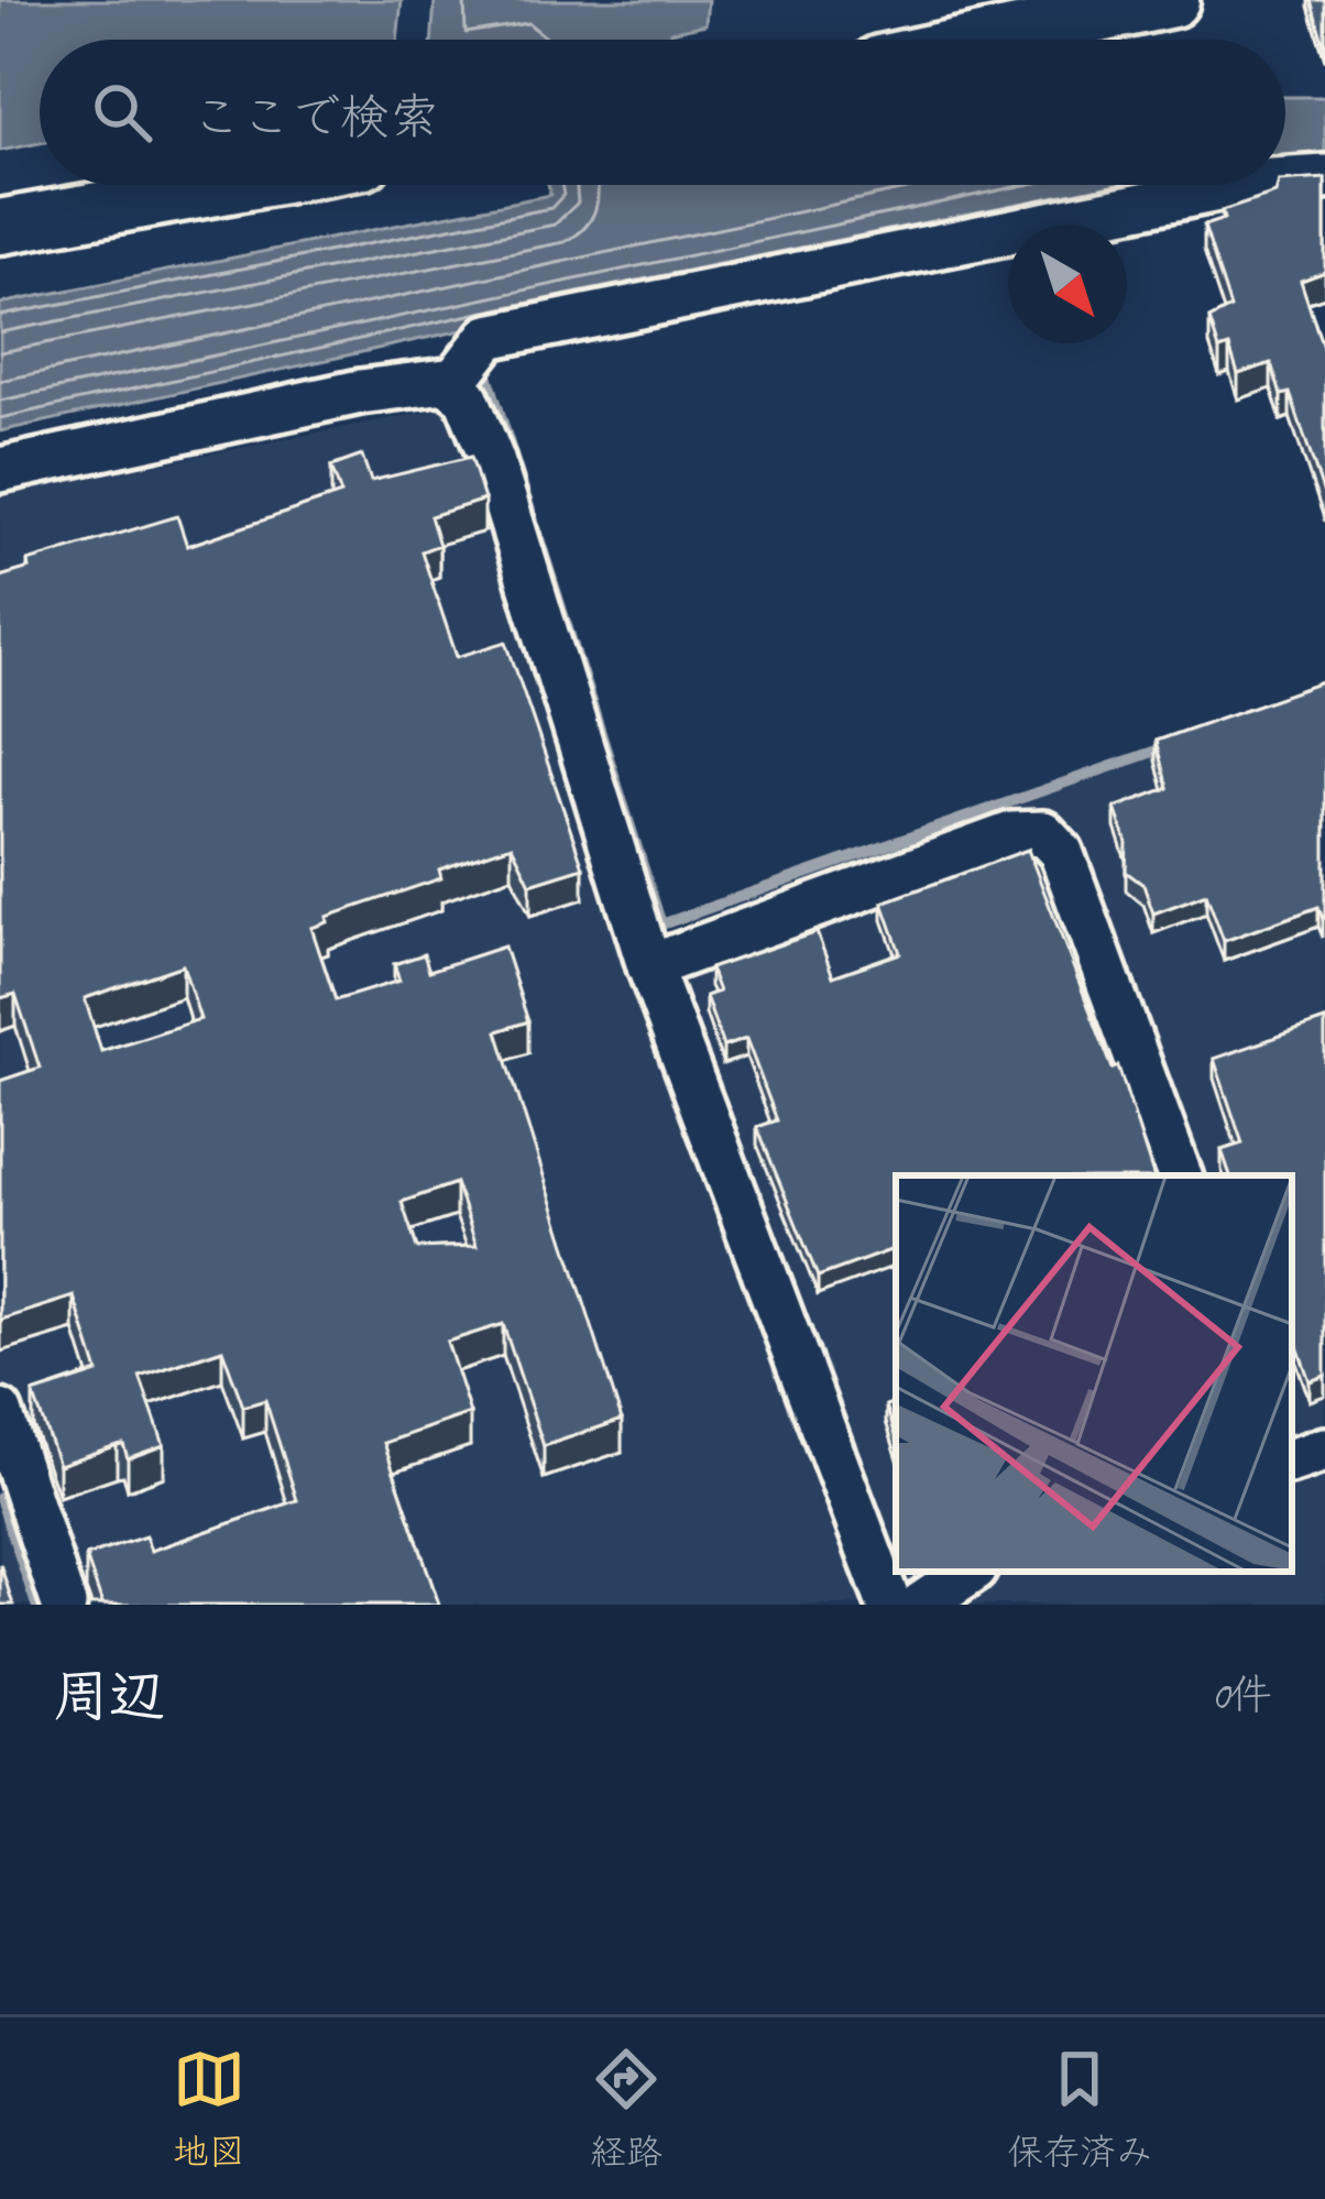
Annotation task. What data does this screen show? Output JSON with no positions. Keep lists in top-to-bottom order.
{
  "north": "bottom right",
  "page": {
    "search": "ここで検索",
    "heading": ["周辺", "0件"],
    "nav": ["地図", "経路", "保存済み"]
  }
}
